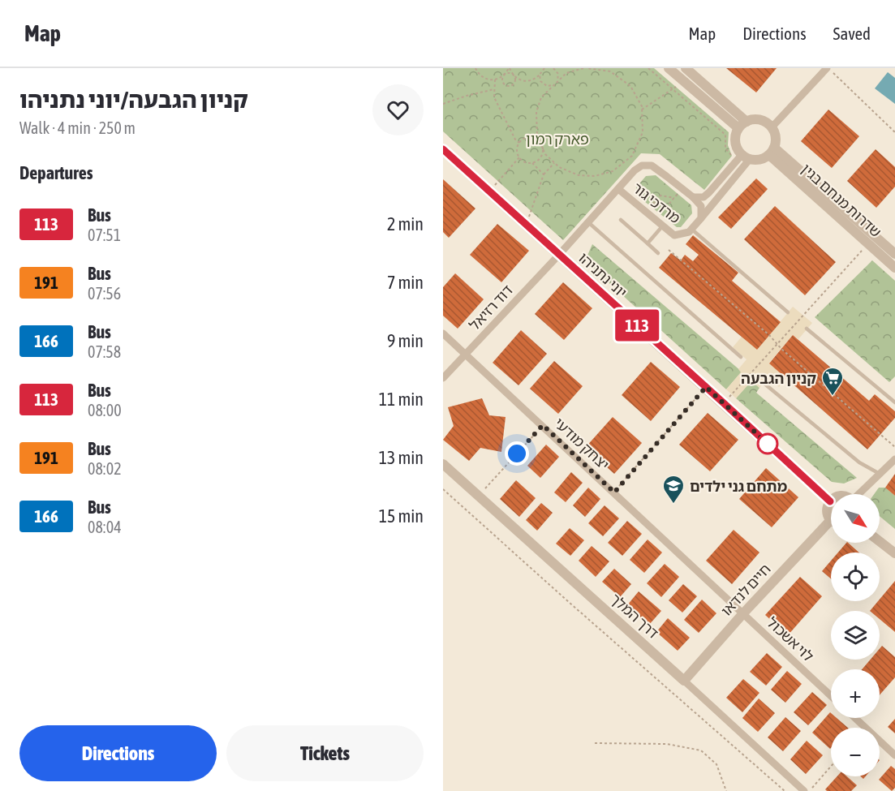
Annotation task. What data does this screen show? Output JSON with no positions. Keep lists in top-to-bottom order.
{
  "streets": {
    "street": [
      "שדרות מנחם בגין",
      "מרדכי גור",
      "יוני נתניהו",
      "דוד רזיאל",
      "יצחק מודעי",
      "חיים לנדאו",
      "דרך המלך",
      "לוי אשכול"
    ]
  },
  "crossings": [
    ["שדרות מנחם בגין", "מרדכי גור"],
    ["מרדכי גור", "יוני נתניהו"],
    ["מרדכי גור", "דוד רזיאל"],
    ["יוני נתניהו", "דוד רזיאל"],
    ["דוד רזיאל", "יצחק מודעי"],
    ["יצחק מודעי", "חיים לנדאו"],
    ["יצחק מודעי", "לוי אשכול"],
    ["חיים לנדאו", "דרך המלך"],
    ["חיים לנדאו", "לוי אשכול"]
  ],
  "parks": ["פארק רמון"],
  "places": {
    "supermarket": ["קניון הגבעה"],
    "school or university": ["מתחם גני ילדים"]
  },
  "lines": ["bus line 113"],
  "north": "bottom right",
  "page": {
    "header": "Map",
    "nav": ["Map", "Directions", "Saved"],
    "heading": [
      ["קניון הגבעה/יוני נתניהו", "Walk · 4 min · 250 m"],
      "Departures"
    ],
    "on_map": "113",
    "list": [
      {
        "mark": "113",
        "name": "Bus",
        "note": "07:51",
        "value": "2 min"
      },
      {
        "mark": "191",
        "name": "Bus",
        "note": "07:56",
        "value": "7 min"
      },
      {
        "mark": "166",
        "name": "Bus",
        "note": "07:58",
        "value": "9 min"
      },
      {
        "mark": "113",
        "name": "Bus",
        "note": "08:00",
        "value": "11 min"
      },
      {
        "mark": "191",
        "name": "Bus",
        "note": "08:02",
        "value": "13 min"
      },
      {
        "mark": "166",
        "name": "Bus",
        "note": "08:04",
        "value": "15 min"
      }
    ],
    "map_buttons": ["+", "−"],
    "buttons": ["Directions", "Tickets"]
  }
}
